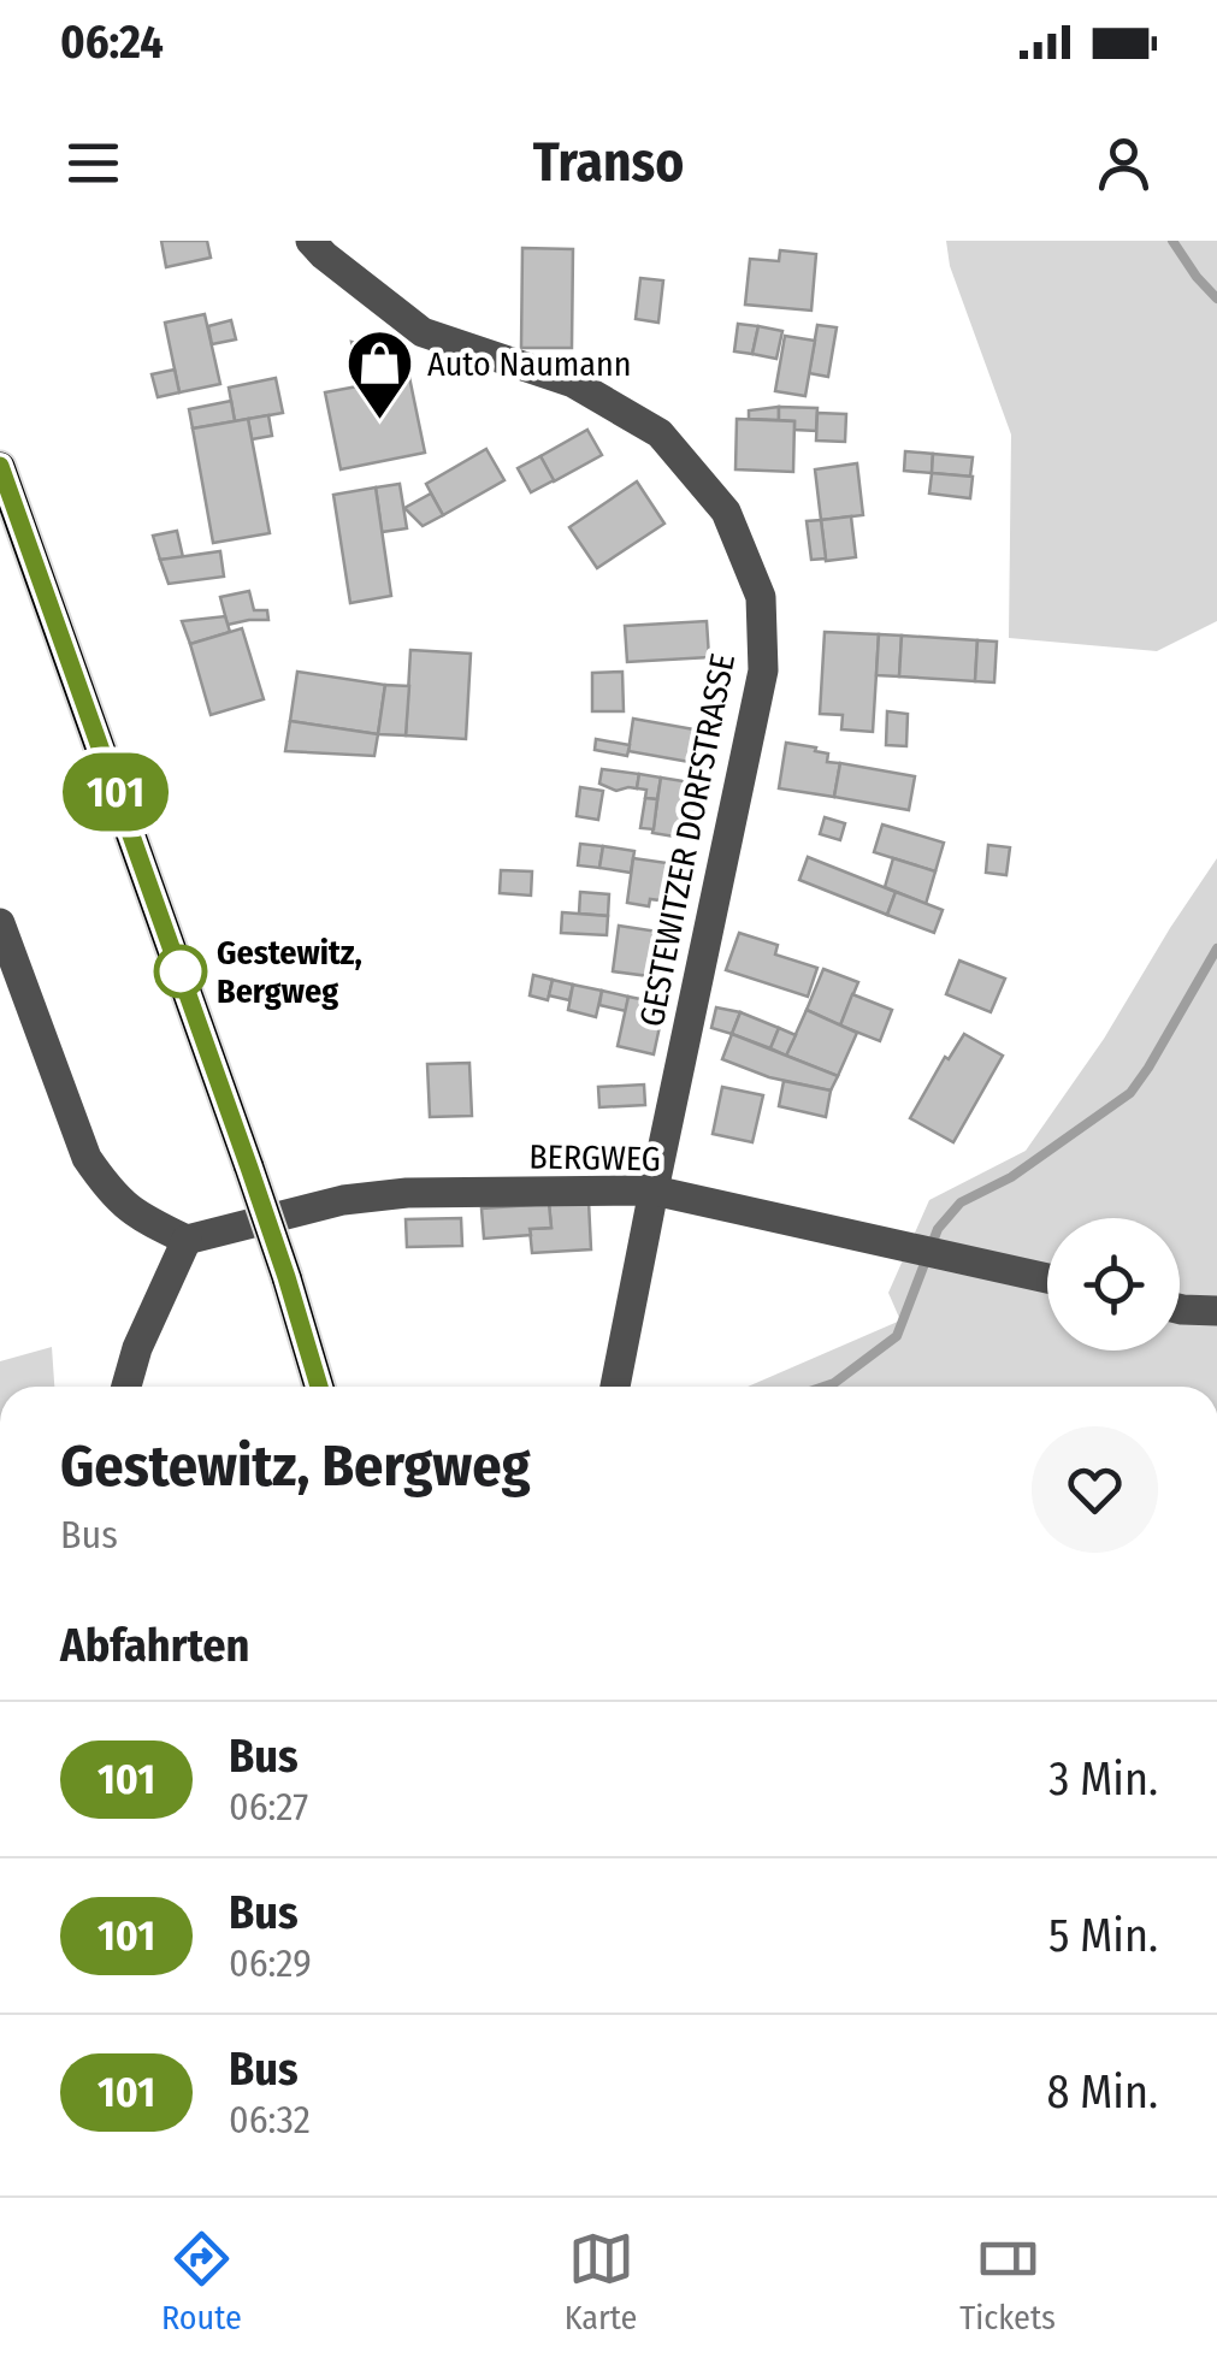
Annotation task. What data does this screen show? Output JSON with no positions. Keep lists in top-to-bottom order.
{
  "streets": {
    "street": ["GESTEWITZER DORFSTRASSE", "BERGWEG"]
  },
  "crossings": [
    ["GESTEWITZER DORFSTRASSE", "BERGWEG"]
  ],
  "places": {
    "shop": ["Auto Naumann"],
    "other": ["Gestewitz, Bergweg"]
  },
  "lines": ["bus line 101"],
  "page": {
    "status": "06:24",
    "header": "Transo",
    "on_map": "101",
    "heading": [
      ["Gestewitz, Bergweg", "Bus"],
      "Abfahrten"
    ],
    "list": [
      {
        "mark": "101",
        "name": "Bus",
        "note": "06:27",
        "value": "3 Min."
      },
      {
        "mark": "101",
        "name": "Bus",
        "note": "06:29",
        "value": "5 Min."
      },
      {
        "mark": "101",
        "name": "Bus",
        "note": "06:32",
        "value": "8 Min."
      }
    ],
    "tabs": ["Route", "Karte", "Tickets"]
  }
}
